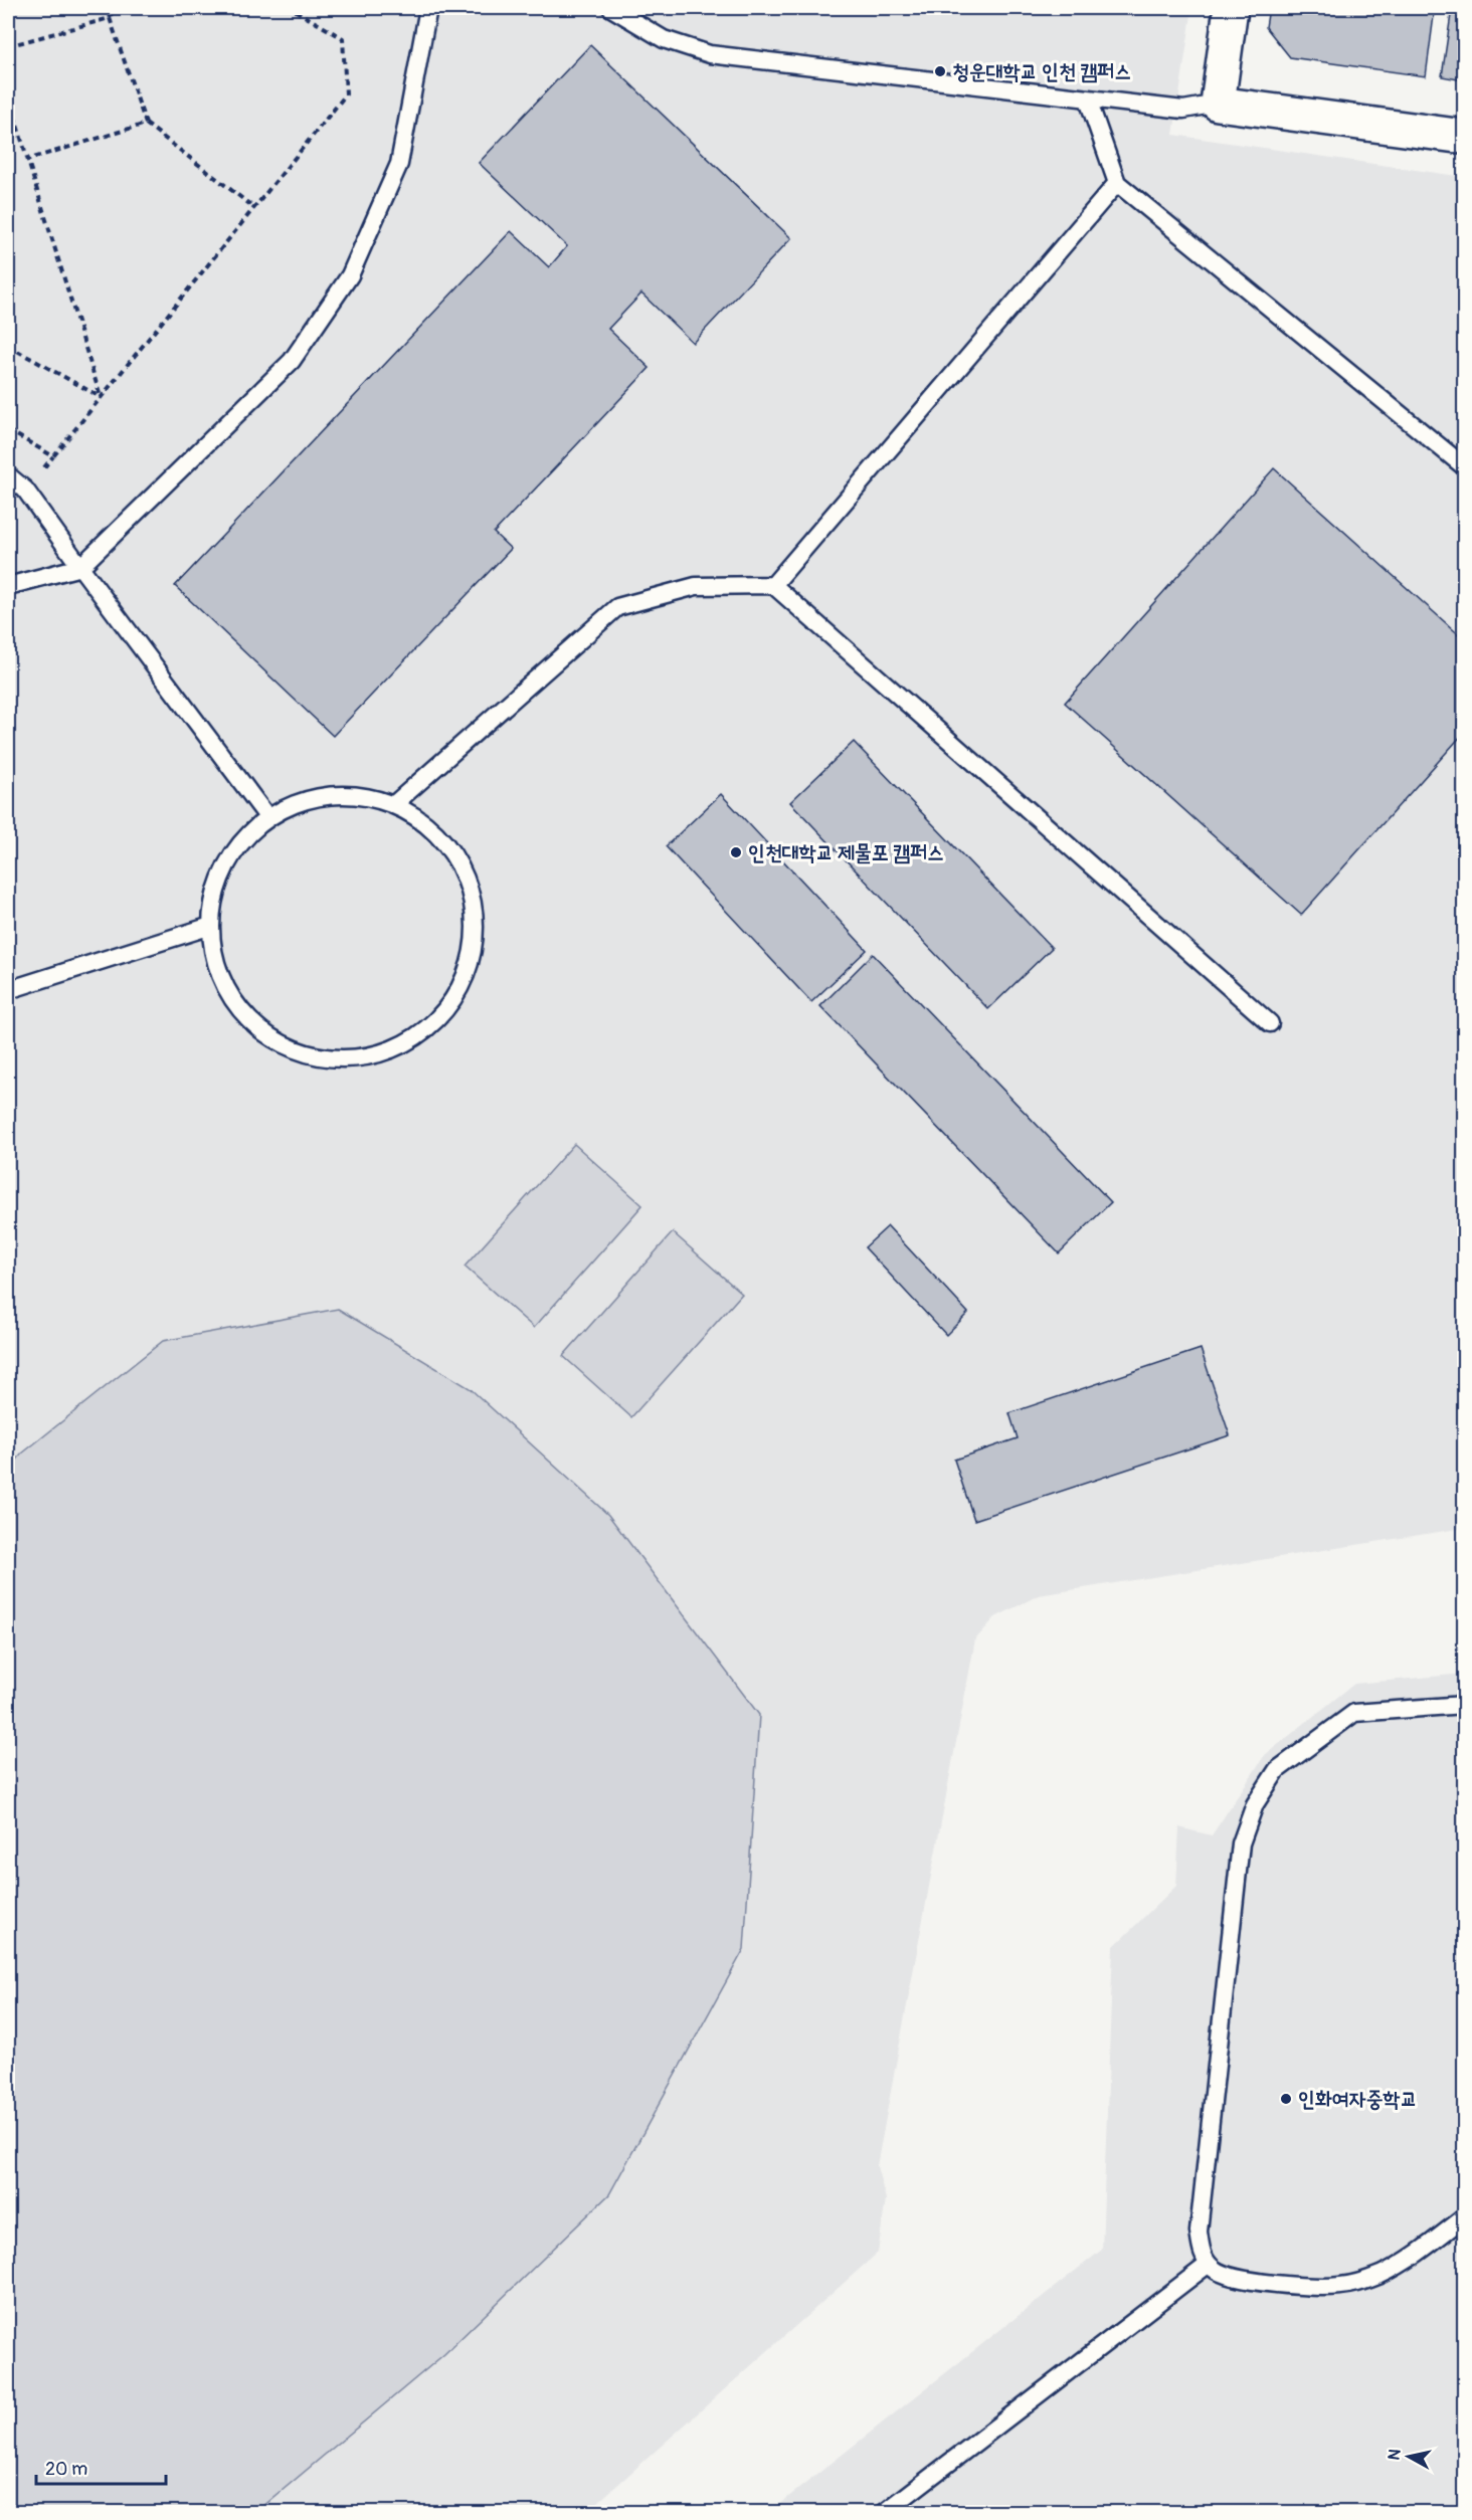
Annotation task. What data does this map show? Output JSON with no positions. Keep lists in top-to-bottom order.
{
  "places": ["청운대학교 인천 캠퍼스", "인천대학교 제물포 캠퍼스", "인화여자중학교"],
  "scale_bar": "20 m",
  "north": "left"
}
